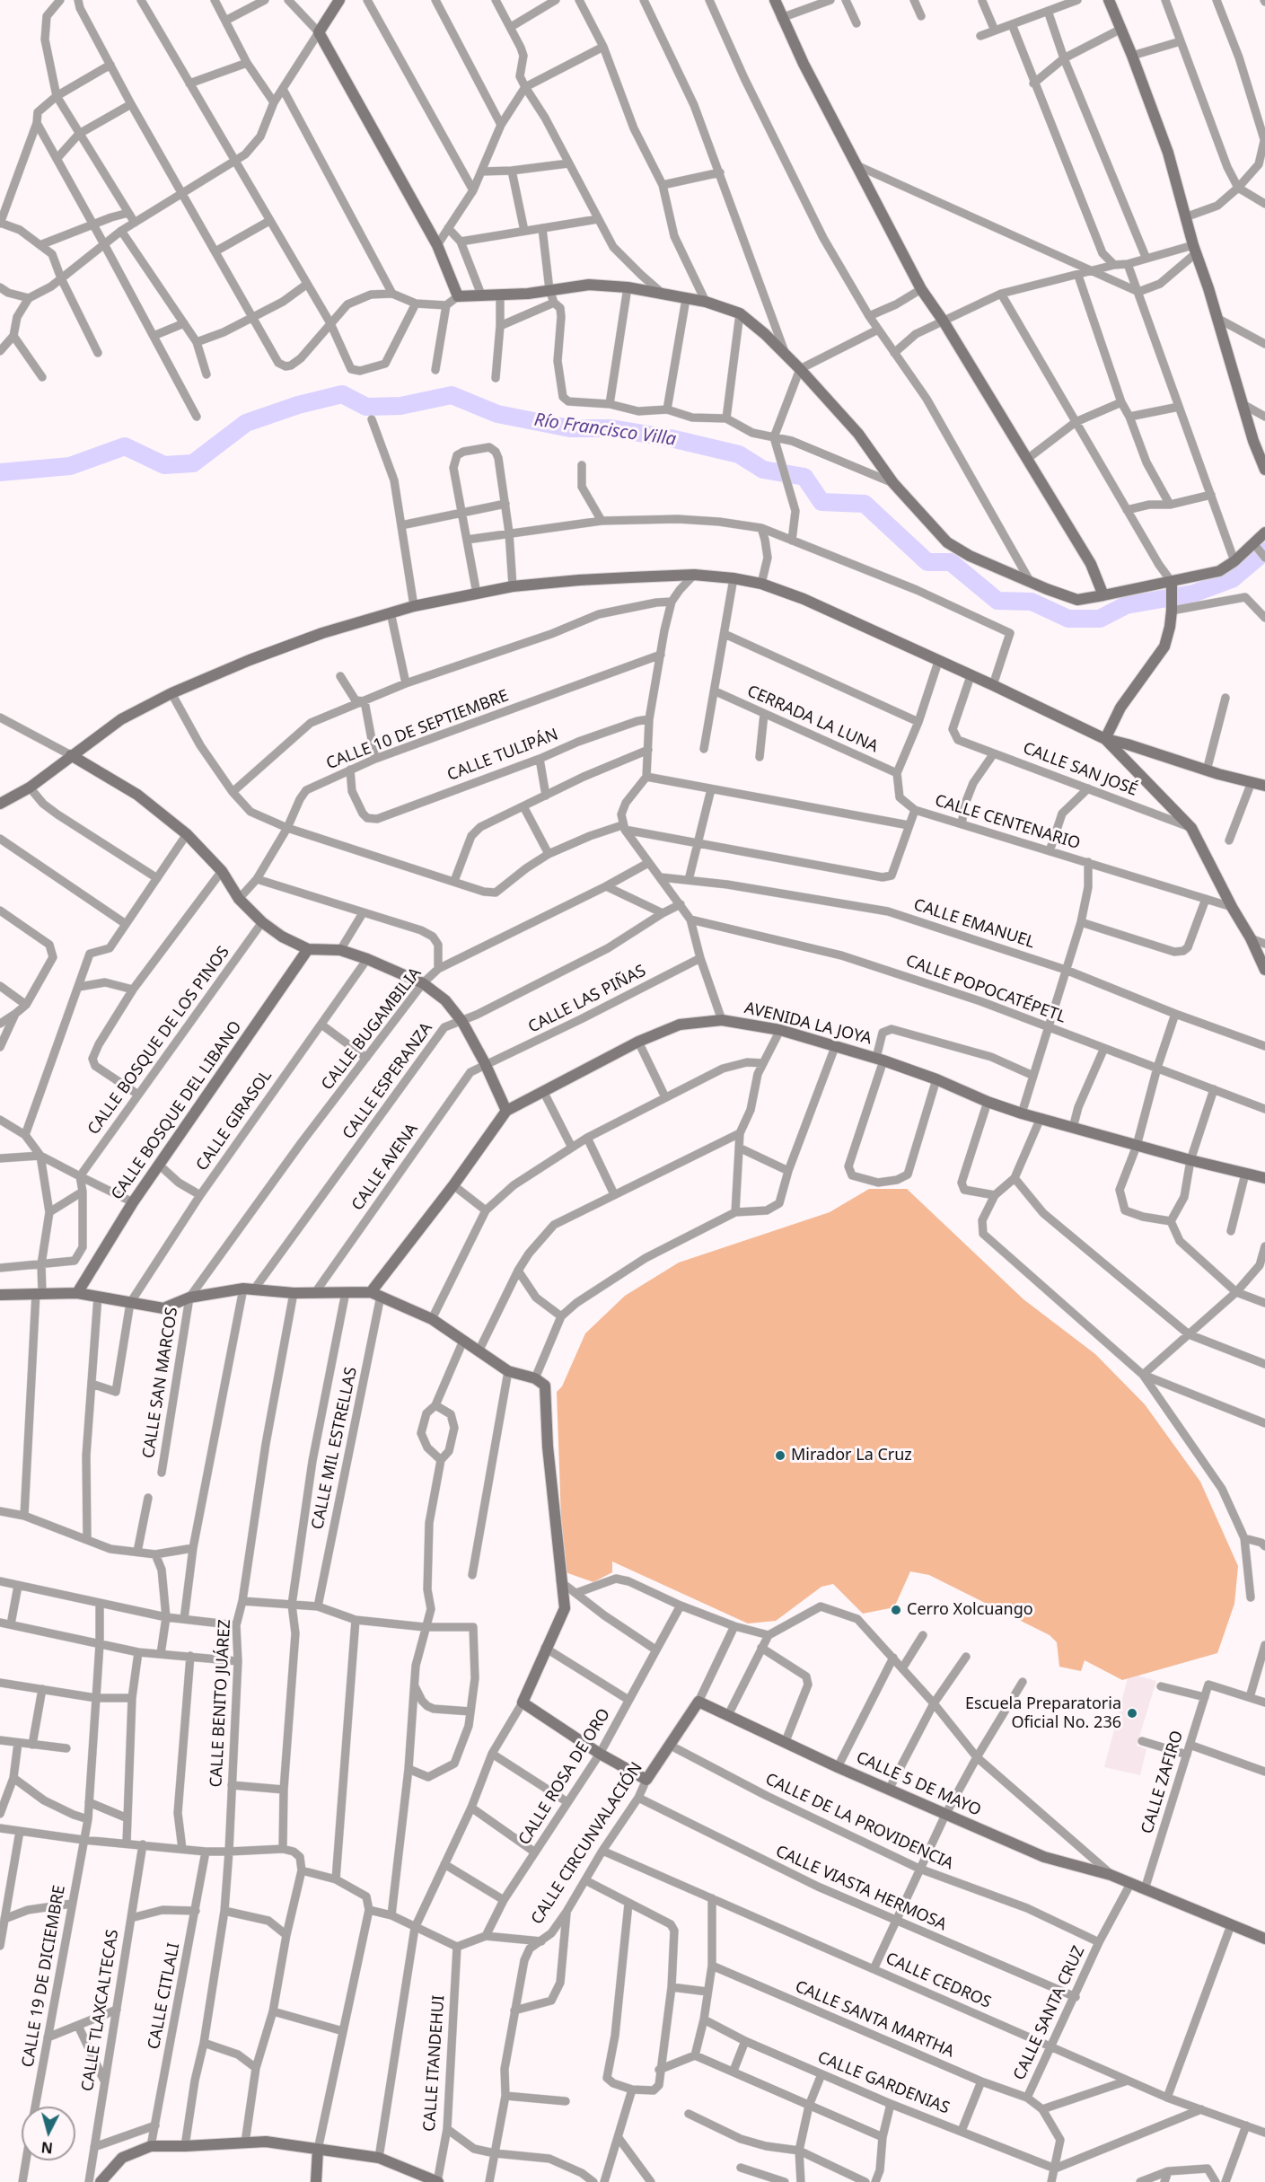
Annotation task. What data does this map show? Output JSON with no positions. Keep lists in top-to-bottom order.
{
  "streets": {
    "main road": [
      "AVENIDA LA JOYA",
      "CALLE BOSQUE DEL LIBANO",
      "CALLE 5 DE MAYO",
      "CALLE CIRCUNVALACIÓN"
    ],
    "street": [
      "CERRADA LA LUNA",
      "CALLE 10 DE SEPTIEMBRE",
      "CALLE TULIPÁN",
      "CALLE SAN JOSÉ",
      "CALLE CENTENARIO",
      "CALLE EMANUEL",
      "CALLE POPOCATÉPETL",
      "CALLE LAS PIÑAS",
      "CALLE BUGAMBILIA",
      "CALLE BOSQUE DE LOS PINOS",
      "CALLE ESPERANZA",
      "CALLE GIRASOL",
      "CALLE AVENA",
      "CALLE SAN MARCOS",
      "CALLE MIL ESTRELLAS",
      "CALLE BENITO JUÁREZ",
      "CALLE ROSA DE ORO",
      "CALLE ZAFIRO",
      "CALLE DE LA PROVIDENCIA",
      "CALLE VIASTA HERMOSA",
      "CALLE 19 DE DICIEMBRE",
      "CALLE CEDROS",
      "CALLE CITLALI",
      "CALLE TLAXCALTECAS",
      "CALLE SANTA CRUZ",
      "CALLE SANTA MARTHA",
      "CALLE ITANDEHUI",
      "CALLE GARDENIAS"
    ]
  },
  "crossings": [
    ["CALLE 10 DE SEPTIEMBRE", "CALLE TULIPÁN"],
    ["CALLE LAS PIÑAS", "CALLE AVENA"],
    ["AVENIDA LA JOYA", "CALLE MIL ESTRELLAS"],
    ["CALLE BUGAMBILIA", "CALLE SAN MARCOS"],
    ["CALLE ZAFIRO", "CALLE 5 DE MAYO"],
    ["CALLE 5 DE MAYO", "CALLE CIRCUNVALACIÓN"],
    ["CALLE 5 DE MAYO", "CALLE SANTA CRUZ"],
    ["CALLE DE LA PROVIDENCIA", "CALLE CIRCUNVALACIÓN"],
    ["CALLE DE LA PROVIDENCIA", "CALLE SANTA CRUZ"],
    ["CALLE CIRCUNVALACIÓN", "CALLE VIASTA HERMOSA"],
    ["CALLE CIRCUNVALACIÓN", "CALLE CEDROS"],
    ["CALLE VIASTA HERMOSA", "CALLE SANTA CRUZ"],
    ["CALLE CEDROS", "CALLE SANTA CRUZ"],
    ["CALLE SANTA CRUZ", "CALLE SANTA MARTHA"],
    ["CALLE SANTA CRUZ", "CALLE GARDENIAS"]
  ],
  "water": ["Río Francisco Villa"],
  "places": ["Mirador La Cruz", "Cerro Xolcuango", "Escuela Preparatoria Oficial No. 236"],
  "north": "bottom"
}
